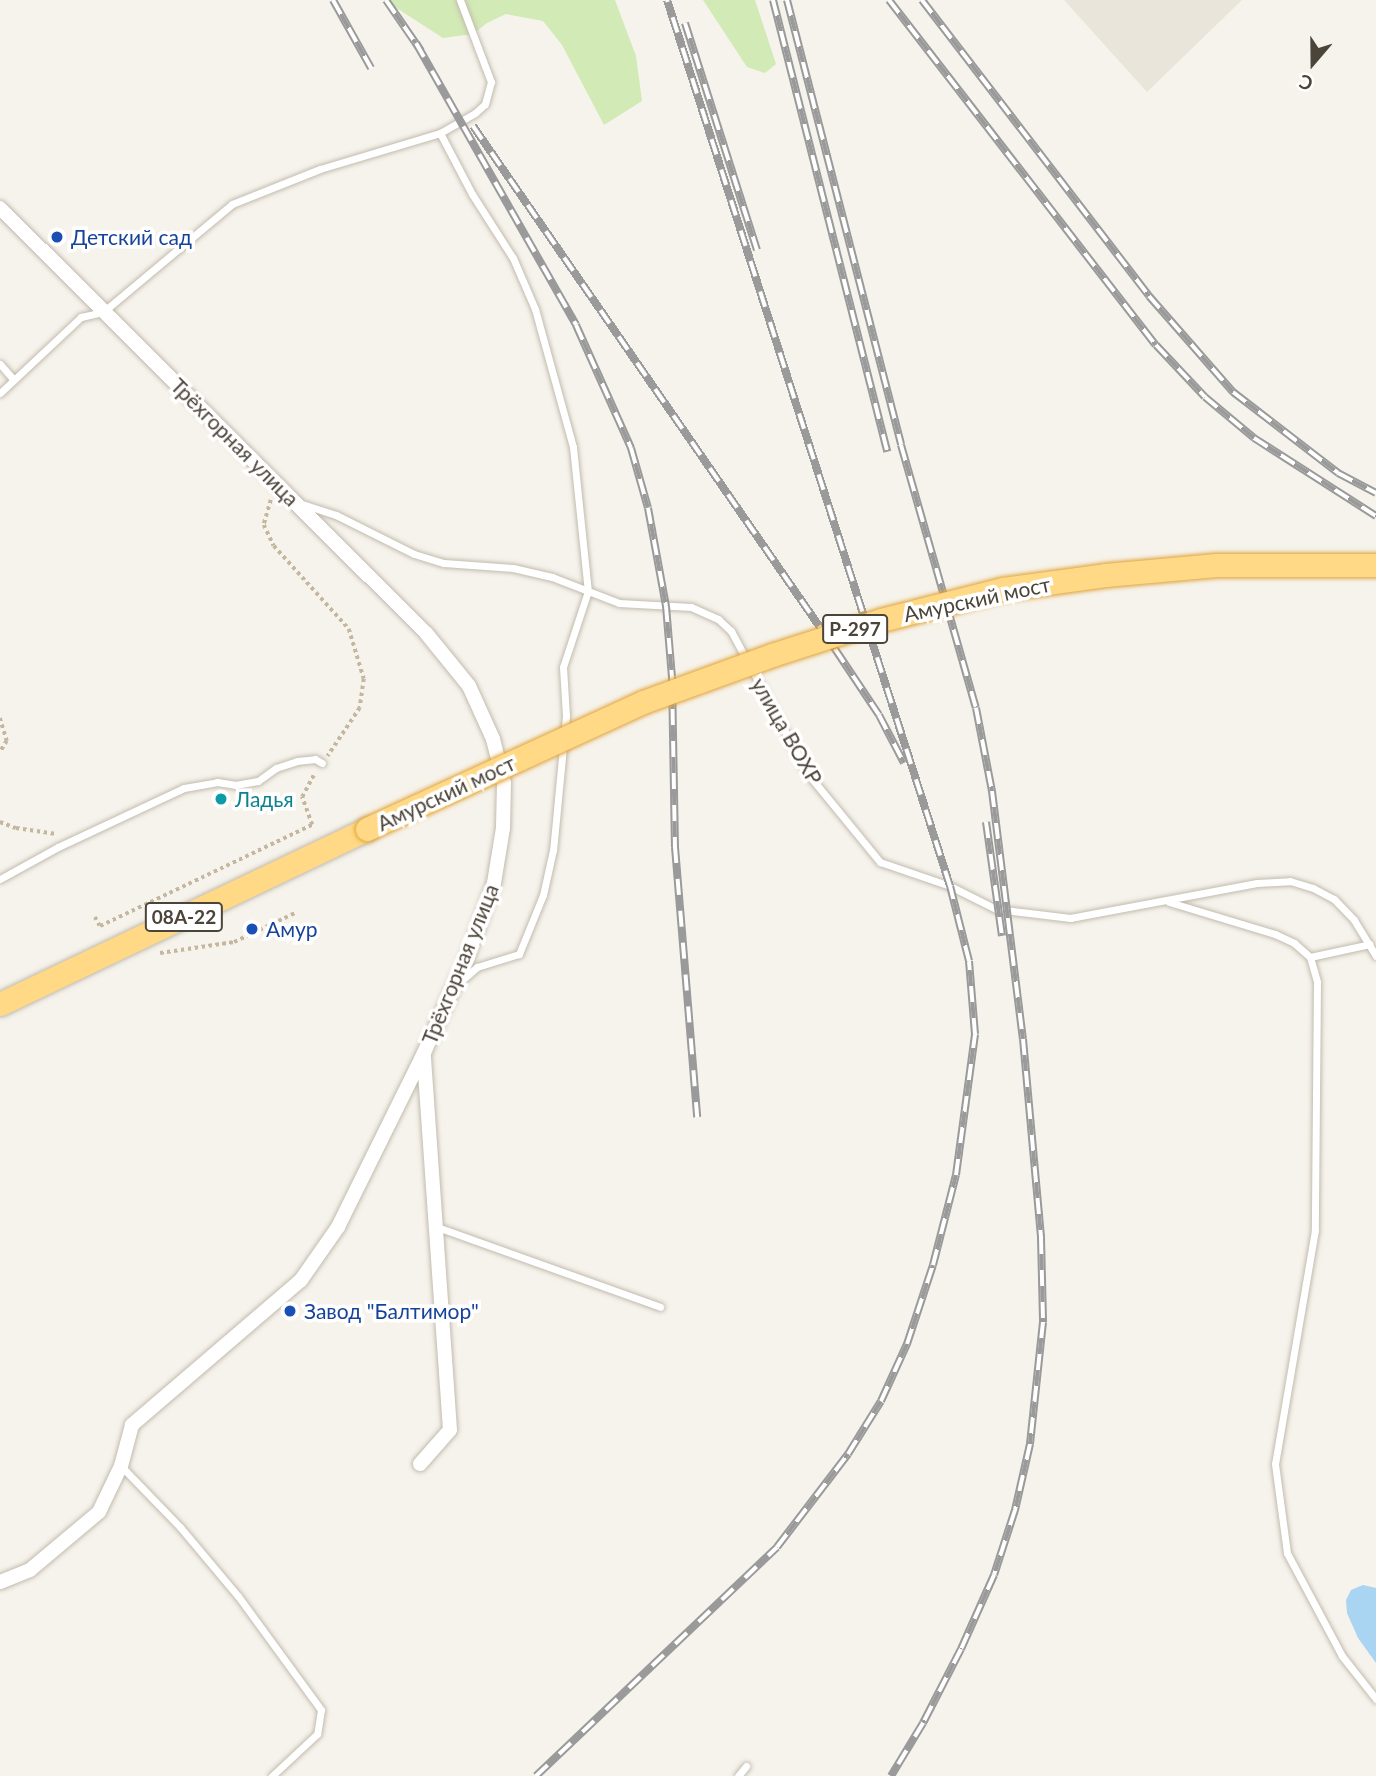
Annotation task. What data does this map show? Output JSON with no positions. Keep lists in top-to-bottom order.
{
  "streets": {
    "highway": ["Амурский мост", "Р-297", "08А-22"],
    "street": ["Трёхгорная улица"],
    "lane": ["улица ВОХР"]
  },
  "crossings": [
    ["Трёхгорная улица", "улица ВОХР"],
    ["Амурский мост", "08А-22"]
  ],
  "places": [
    "Детский сад",
    "Ладья",
    "Амур",
    "Завод \"Балтимор\""
  ],
  "north": "bottom"
}
